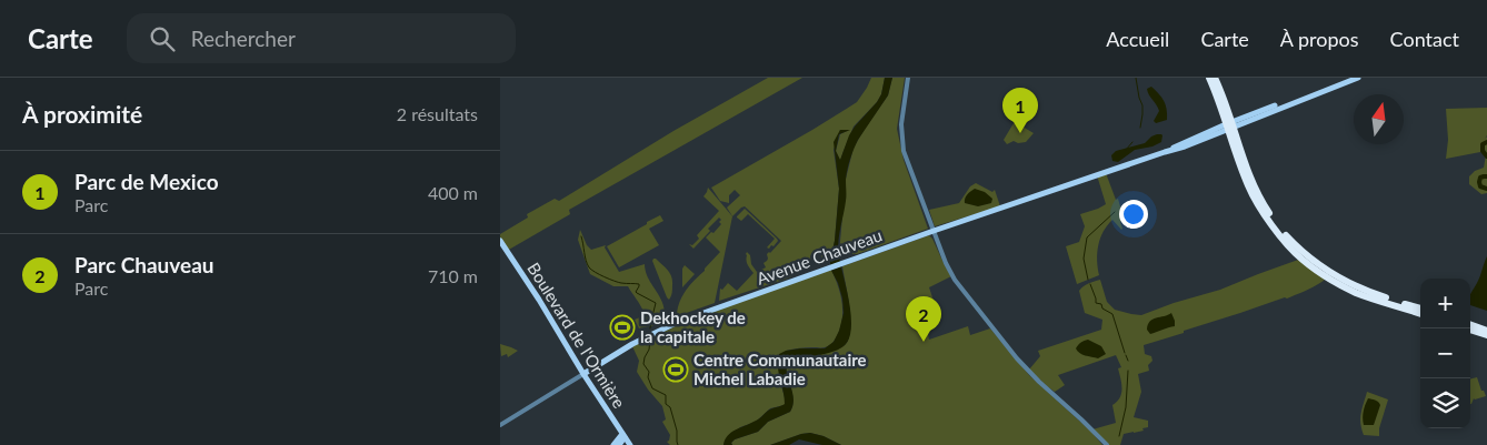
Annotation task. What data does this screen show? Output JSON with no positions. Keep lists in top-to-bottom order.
{
  "streets": {
    "main road": ["Avenue Chauveau", "Boulevard de l'Ormière"]
  },
  "crossings": [
    ["Avenue Chauveau", "Boulevard de l'Ormière"]
  ],
  "places": {
    "sports": ["Dekhockey de la capitale", "Centre Communautaire Michel Labadie"]
  },
  "north": "top",
  "page": {
    "header": "Carte",
    "search": "Rechercher",
    "nav": [
      "Accueil",
      "Carte",
      "À propos",
      "Contact"
    ],
    "heading": ["À proximité", "2 résultats"],
    "pins": ["1", "2"],
    "list": [
      {
        "mark": "1",
        "name": "Parc de Mexico",
        "note": "Parc",
        "value": "400 m"
      },
      {
        "mark": "2",
        "name": "Parc Chauveau",
        "note": "Parc",
        "value": "710 m"
      }
    ],
    "map_buttons": ["+", "−"]
  }
}
